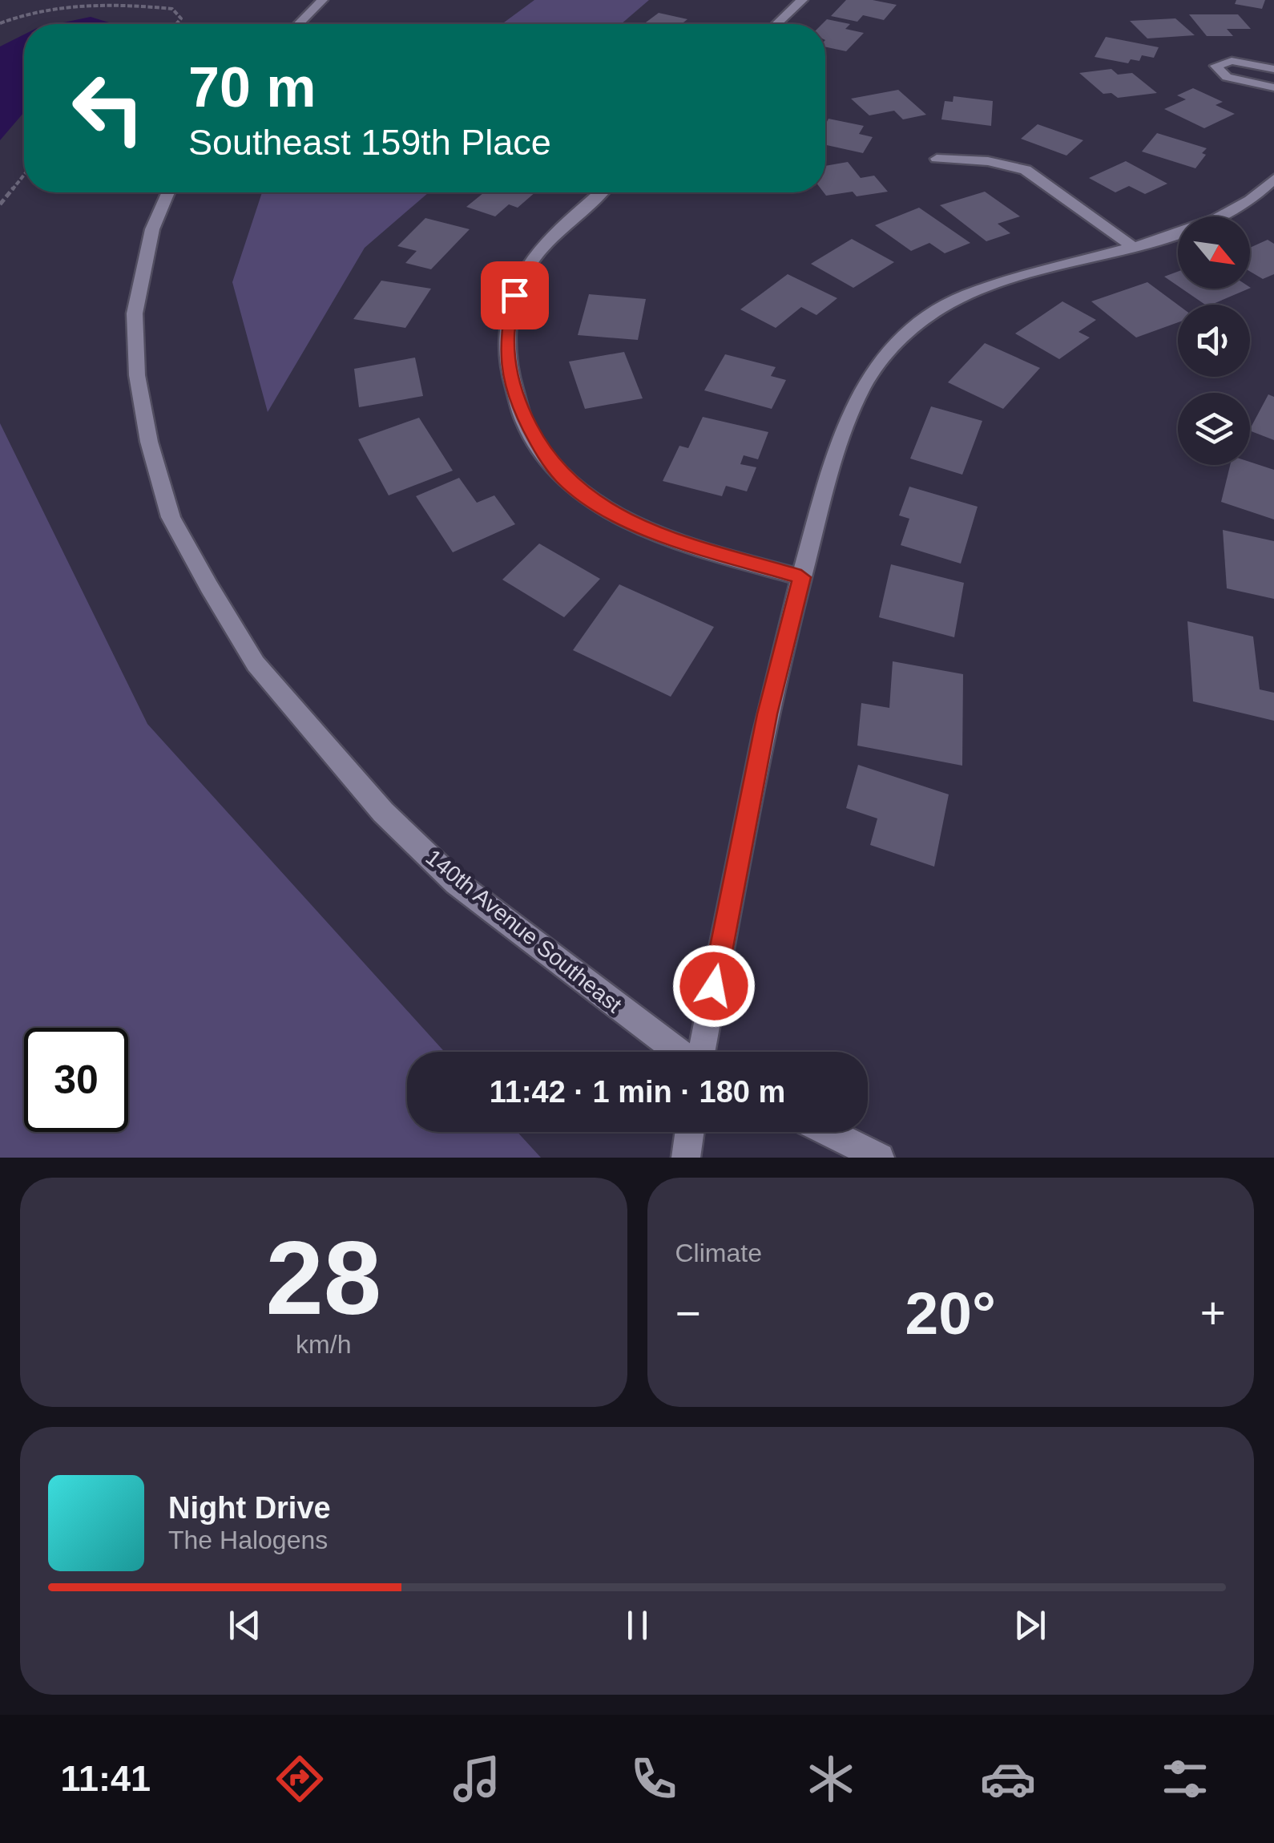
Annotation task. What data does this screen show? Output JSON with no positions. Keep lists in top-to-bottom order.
{
  "streets": {
    "street": ["140th Avenue Southeast"]
  },
  "north": "bottom right",
  "page": {
    "turn": ["70 m", "Southeast 159th Place"],
    "limit": "30",
    "trip": "11:42 · 1 min · 180 m",
    "tile": [
      ["28", "km/h"],
      "Climate"
    ],
    "heat": ["−", "20°", "+"],
    "song": ["Night Drive", "The Halogens"],
    "tabs": "11:41"
  }
}
